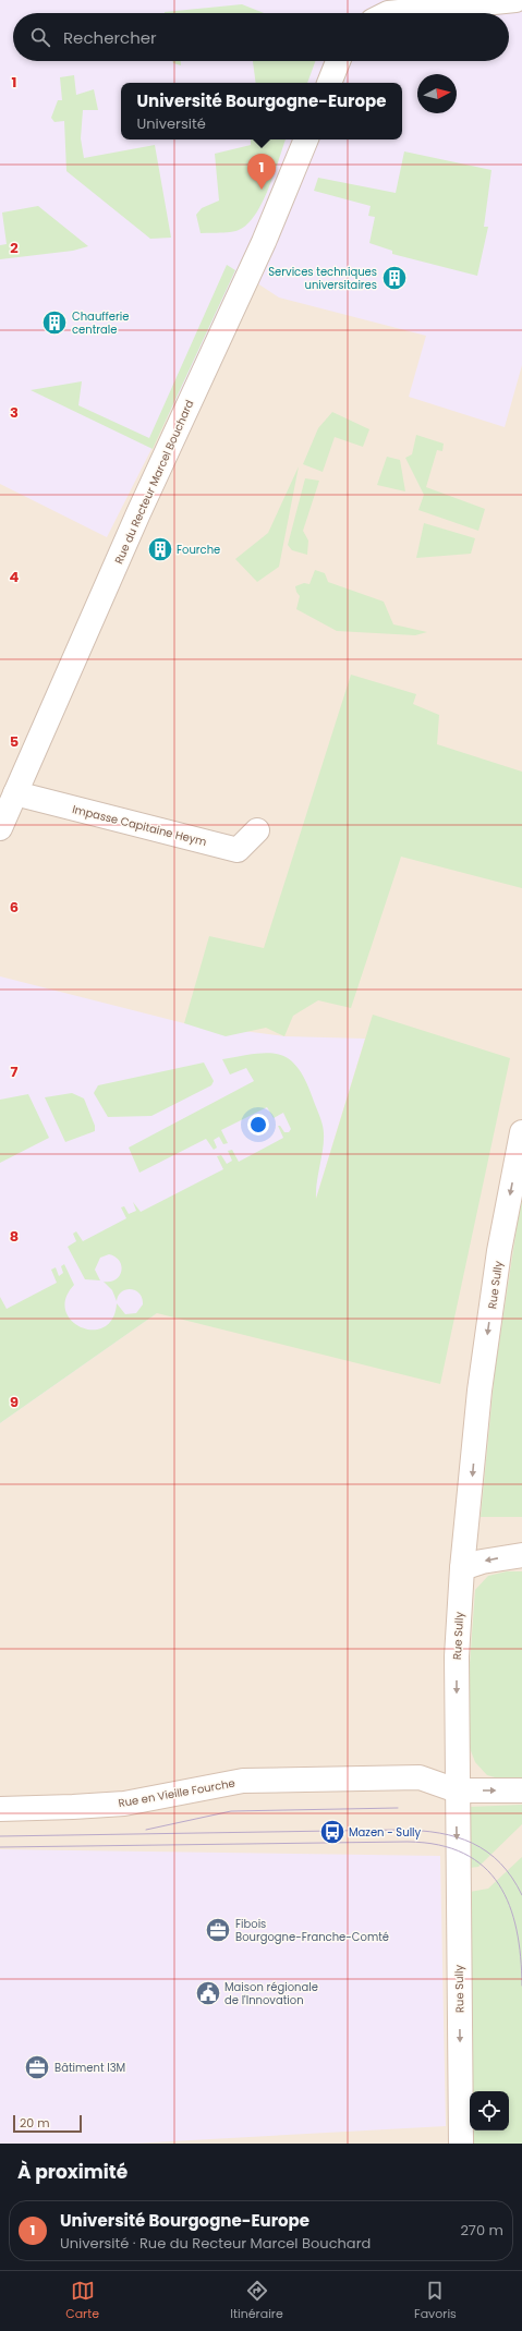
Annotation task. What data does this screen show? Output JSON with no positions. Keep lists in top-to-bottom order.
{
  "streets": {
    "main road": [
      "Rue du Recteur Marcel Bouchard",
      "Impasse Capitaine Heym",
      "Rue Sully",
      "Rue en Vieille Fourche"
    ]
  },
  "crossings": [
    ["Rue du Recteur Marcel Bouchard", "Impasse Capitaine Heym"],
    ["Rue Sully", "Rue en Vieille Fourche"]
  ],
  "one_way": ["Rue Sully"],
  "places": {
    "building": ["Services techniques universitaires", "Chaufferie centrale", "Fourche"],
    "bus stop": ["Mazen - Sully"],
    "office": ["Fibois Bourgogne-Franche-Comté", "Bâtiment I3M"],
    "public building": ["Maison régionale de l'Innovation"]
  },
  "scale_bar": "20 m",
  "north": "right",
  "page": {
    "search": "Rechercher",
    "popup": ["Université Bourgogne-Europe", "Université"],
    "pins": "1",
    "scale": "20 m",
    "heading": "À proximité",
    "list": [
      {
        "mark": "1",
        "name": "Université Bourgogne-Europe",
        "note": "Université · Rue du Recteur Marcel Bouchard",
        "value": "270 m"
      }
    ],
    "nav": ["Carte", "Itinéraire", "Favoris"]
  },
  "grid": {
    "rows": [
      "1",
      "2",
      "3",
      "4",
      "5",
      "6",
      "7",
      "8",
      "9"
    ]
  }
}
